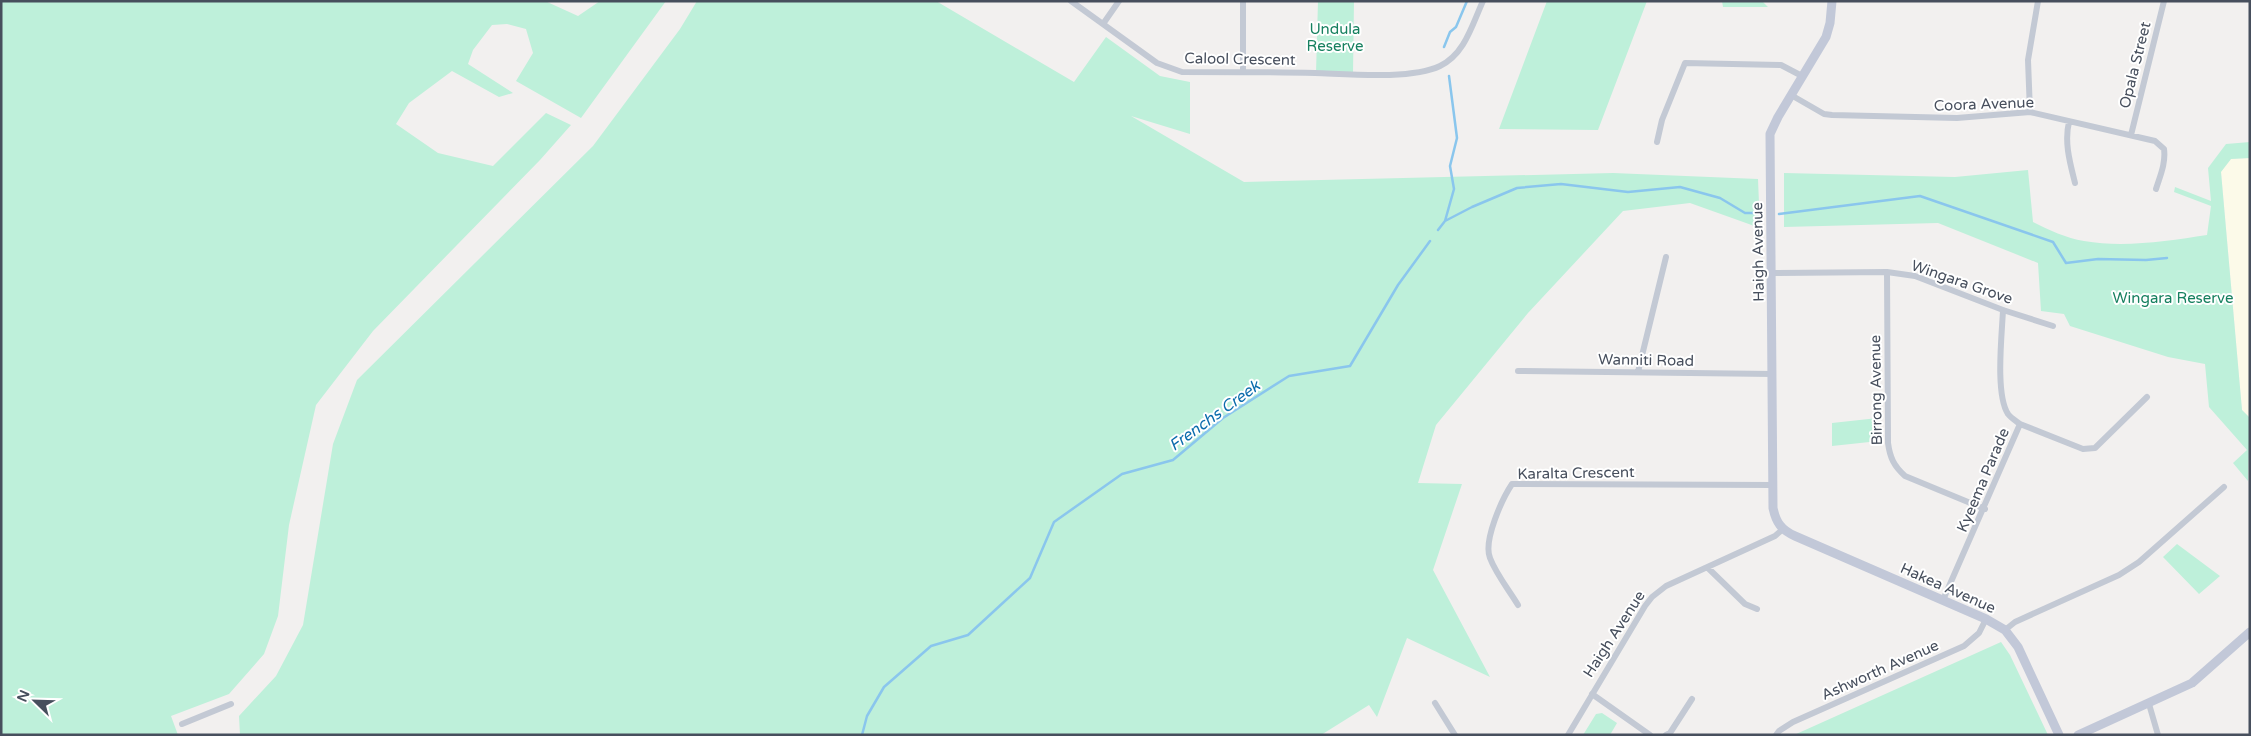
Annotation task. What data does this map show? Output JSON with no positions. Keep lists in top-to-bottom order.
{
  "streets": {
    "street": [
      "Calool Crescent",
      "Opala Street",
      "Coora Avenue",
      "Haigh Avenue",
      "Wingara Grove",
      "Wanniti Road",
      "Birrong Avenue",
      "Karalta Crescent",
      "Kyeema Parade",
      "Hakea Avenue",
      "Ashworth Avenue"
    ]
  },
  "crossings": [
    ["Opala Street", "Coora Avenue"],
    ["Coora Avenue", "Haigh Avenue"],
    ["Haigh Avenue", "Wingara Grove"],
    ["Haigh Avenue", "Wanniti Road"],
    ["Haigh Avenue", "Karalta Crescent"],
    ["Haigh Avenue", "Hakea Avenue"],
    ["Wingara Grove", "Birrong Avenue"],
    ["Wingara Grove", "Kyeema Parade"],
    ["Birrong Avenue", "Kyeema Parade"],
    ["Kyeema Parade", "Hakea Avenue"],
    ["Hakea Avenue", "Ashworth Avenue"]
  ],
  "water": ["Frenchs Creek"],
  "parks": ["Undula Reserve", "Wingara Reserve"],
  "north": "top left"
}
